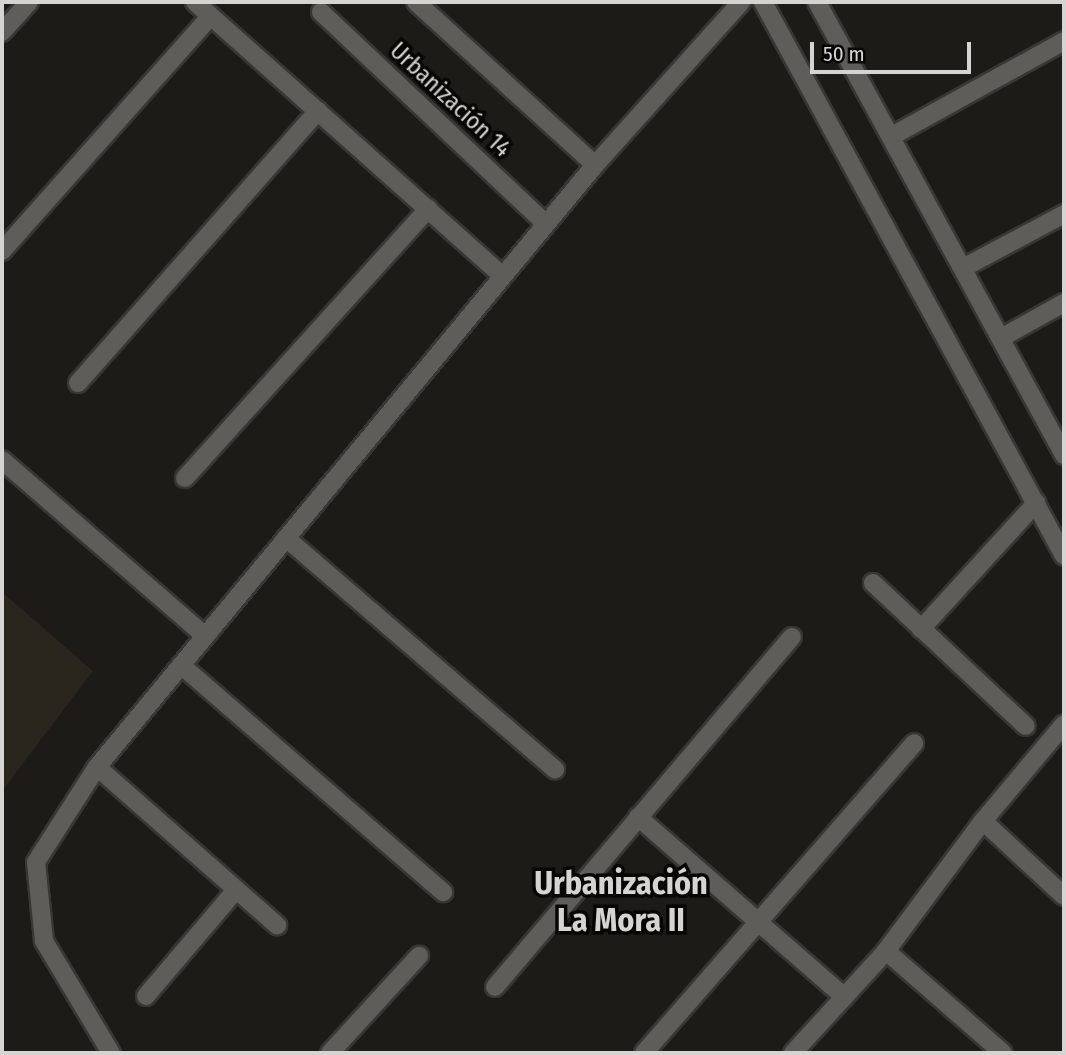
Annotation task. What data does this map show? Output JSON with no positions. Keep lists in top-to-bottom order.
{
  "streets": {
    "street": ["Urbanización 14"]
  },
  "districts": ["Urbanización La Mora II"],
  "scale_bar": "50 m"
}
